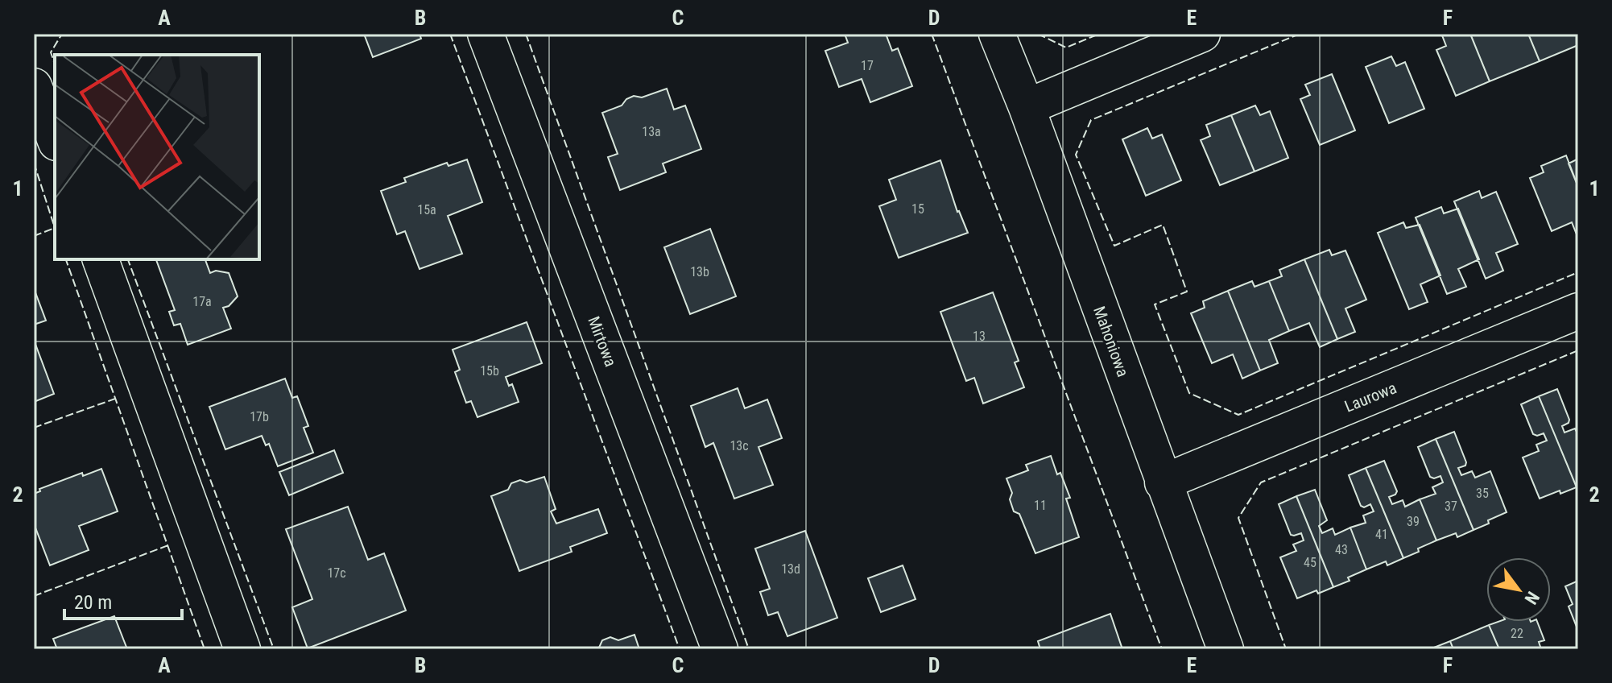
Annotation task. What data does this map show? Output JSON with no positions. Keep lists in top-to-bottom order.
{
  "streets": {
    "street": ["Mirtowa", "Mahoniowa", "Laurowa"]
  },
  "crossings": [
    ["Mahoniowa", "Laurowa"]
  ],
  "house_numbers": [
    "17",
    "13a",
    "15",
    "15a",
    "13b",
    "17a",
    "13",
    "15b",
    "17b",
    "13c",
    "35",
    "11",
    "37",
    "39",
    "41",
    "43",
    "45",
    "13d",
    "17c",
    "22"
  ],
  "scale_bar": "20 m",
  "north": "bottom right",
  "grid": {
    "columns": [
      "A",
      "B",
      "C",
      "D",
      "E",
      "F"
    ],
    "rows": ["1", "2"]
  }
}
